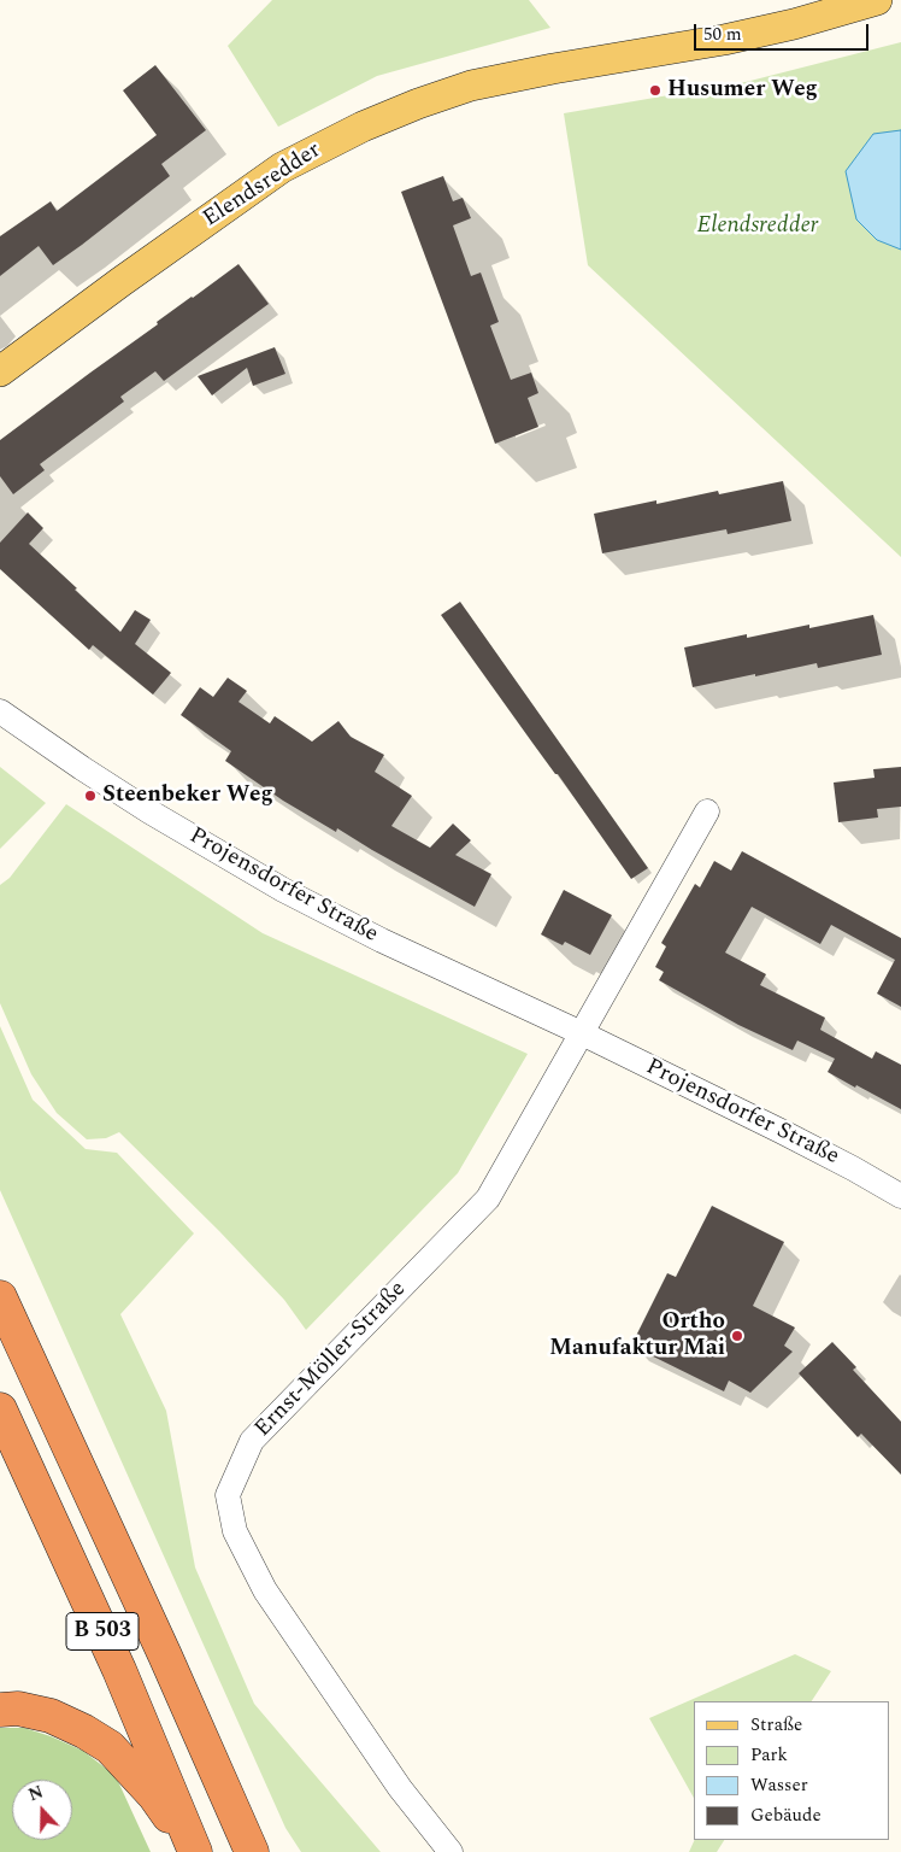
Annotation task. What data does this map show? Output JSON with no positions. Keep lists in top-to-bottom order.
{
  "streets": {
    "highway": ["B 503"],
    "main road": ["Elendsredder"],
    "street": ["Projensdorfer Straße", "Ernst-Möller-Straße"]
  },
  "crossings": [
    ["Projensdorfer Straße", "Ernst-Möller-Straße"]
  ],
  "parks": ["Elendsredder"],
  "places": ["Husumer Weg", "Steenbeker Weg", "Ortho Manufaktur Mai"],
  "legend": [
    "Straße",
    "Park",
    "Wasser",
    "Gebäude"
  ],
  "scale_bar": "50 m",
  "north": "top"
}
